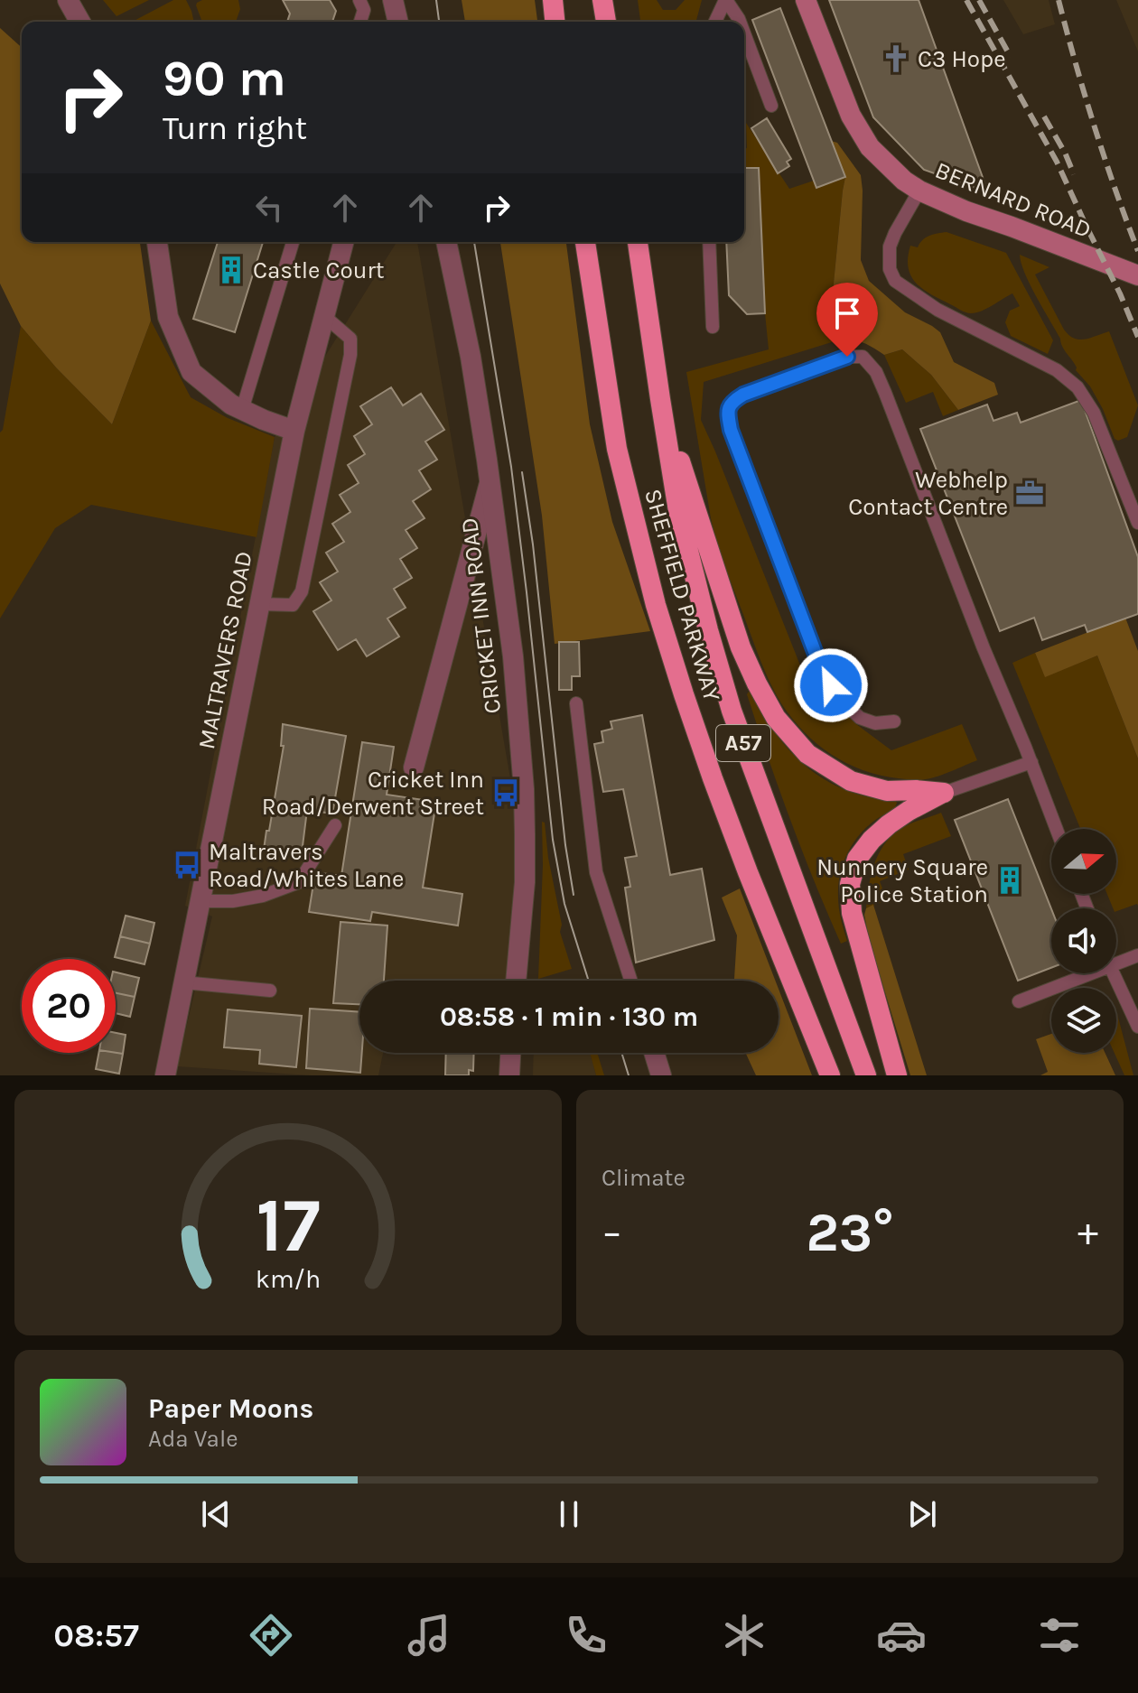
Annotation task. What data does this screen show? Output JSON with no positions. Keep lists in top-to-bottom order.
{
  "streets": {
    "highway": ["SHEFFIELD PARKWAY", "A57"],
    "main road": ["BERNARD ROAD"],
    "street": ["CRICKET INN ROAD", "MALTRAVERS ROAD"]
  },
  "places": {
    "church": ["C3 Hope"],
    "building": ["Castle Court", "Nunnery Square Police Station"],
    "office": ["Webhelp Contact Centre"],
    "bus stop": ["Cricket Inn Road/Derwent Street", "Maltravers Road/Whites Lane"]
  },
  "north": "right",
  "page": {
    "turn": ["90 m", "Turn right"],
    "limit": "20",
    "trip": "08:58 · 1 min · 130 m",
    "tile": "Climate",
    "heat": ["−", "23°", "+"],
    "song": ["Paper Moons", "Ada Vale"],
    "tabs": "08:57",
    "gauge": ["17", "km/h"]
  }
}
